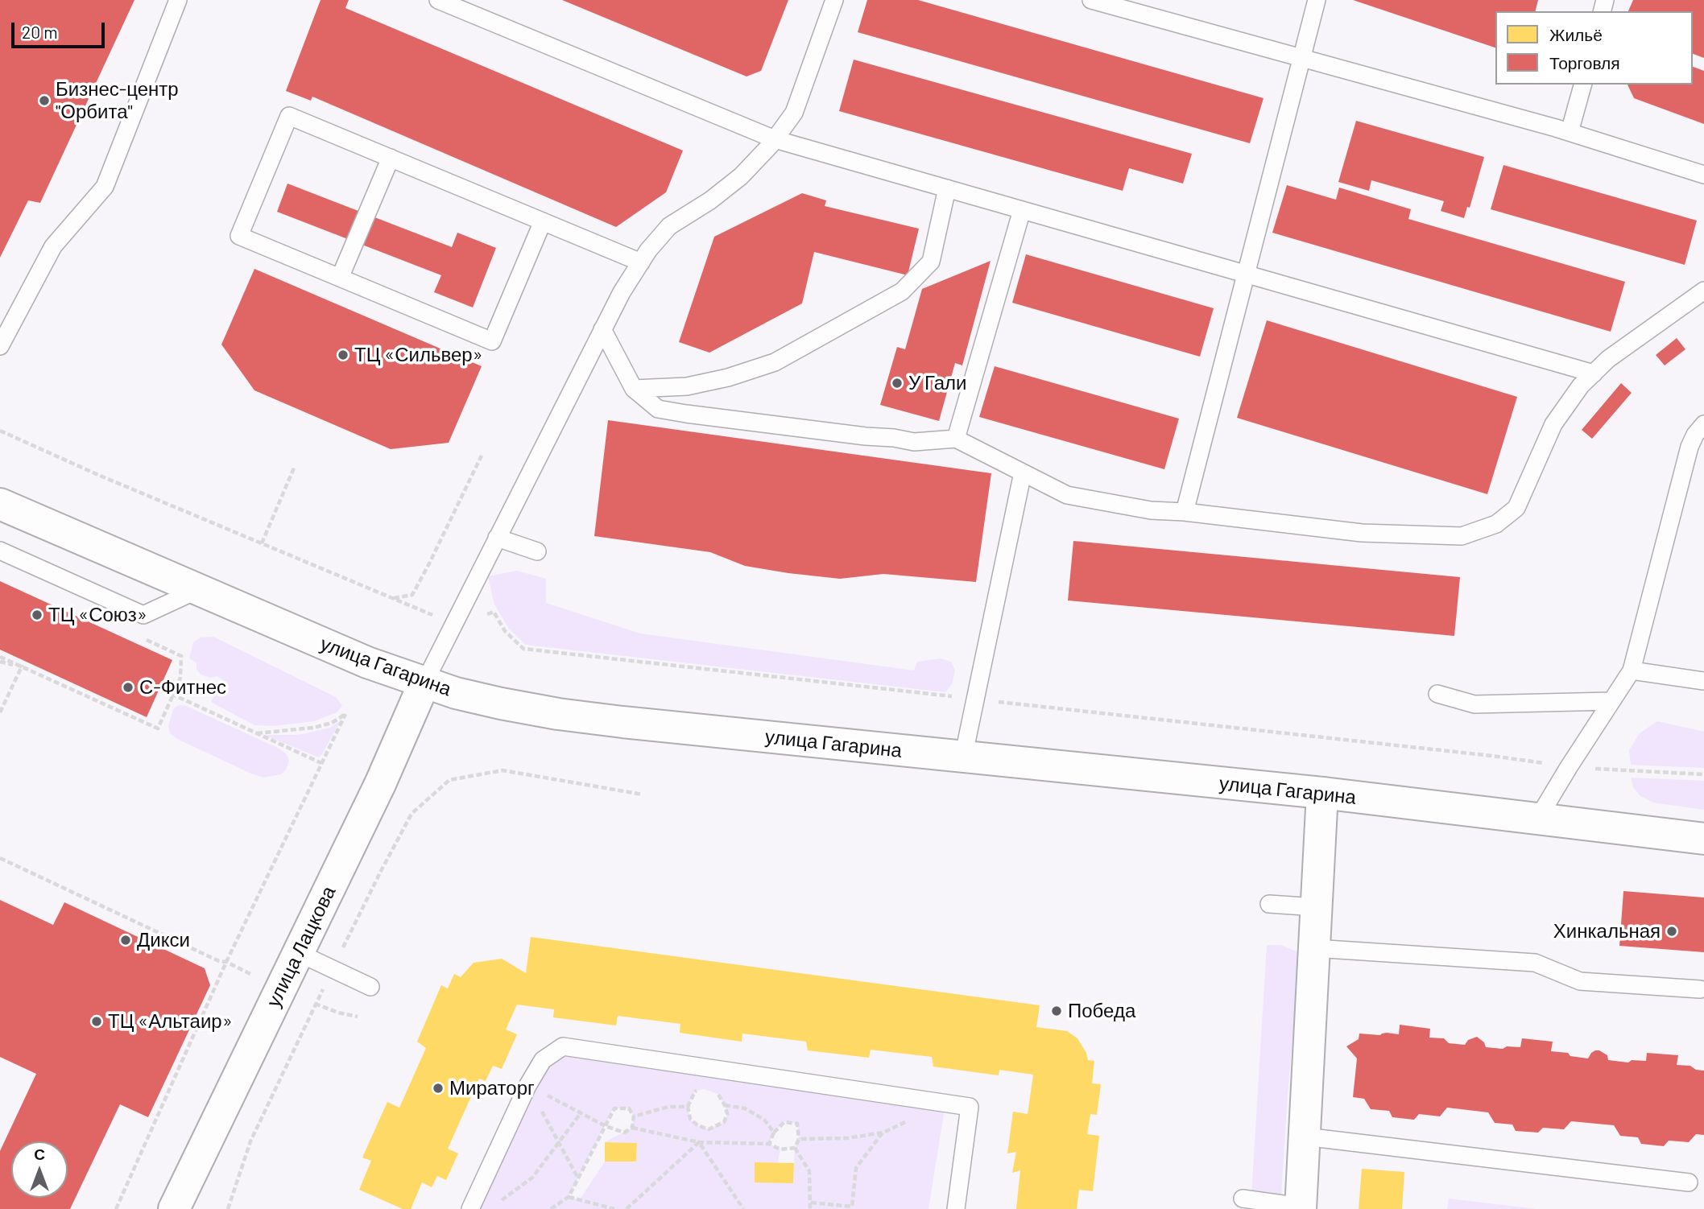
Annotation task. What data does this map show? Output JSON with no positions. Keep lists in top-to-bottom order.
{
  "streets": {
    "main road": ["улица Гагарина", "улица Лацкова"]
  },
  "crossings": [
    ["улица Гагарина", "улица Лацкова"]
  ],
  "places": [
    "Бизнес-центр \"Орбита\"",
    "ТЦ «Сильвер»",
    "У Гали",
    "ТЦ «Союз»",
    "С-Фитнес",
    "Хинкальная",
    "Дикси",
    "Победа",
    "ТЦ «Альтаир»",
    "Мираторг"
  ],
  "legend": ["Жильё", "Торговля"],
  "scale_bar": "20 m",
  "north": "top"
}
